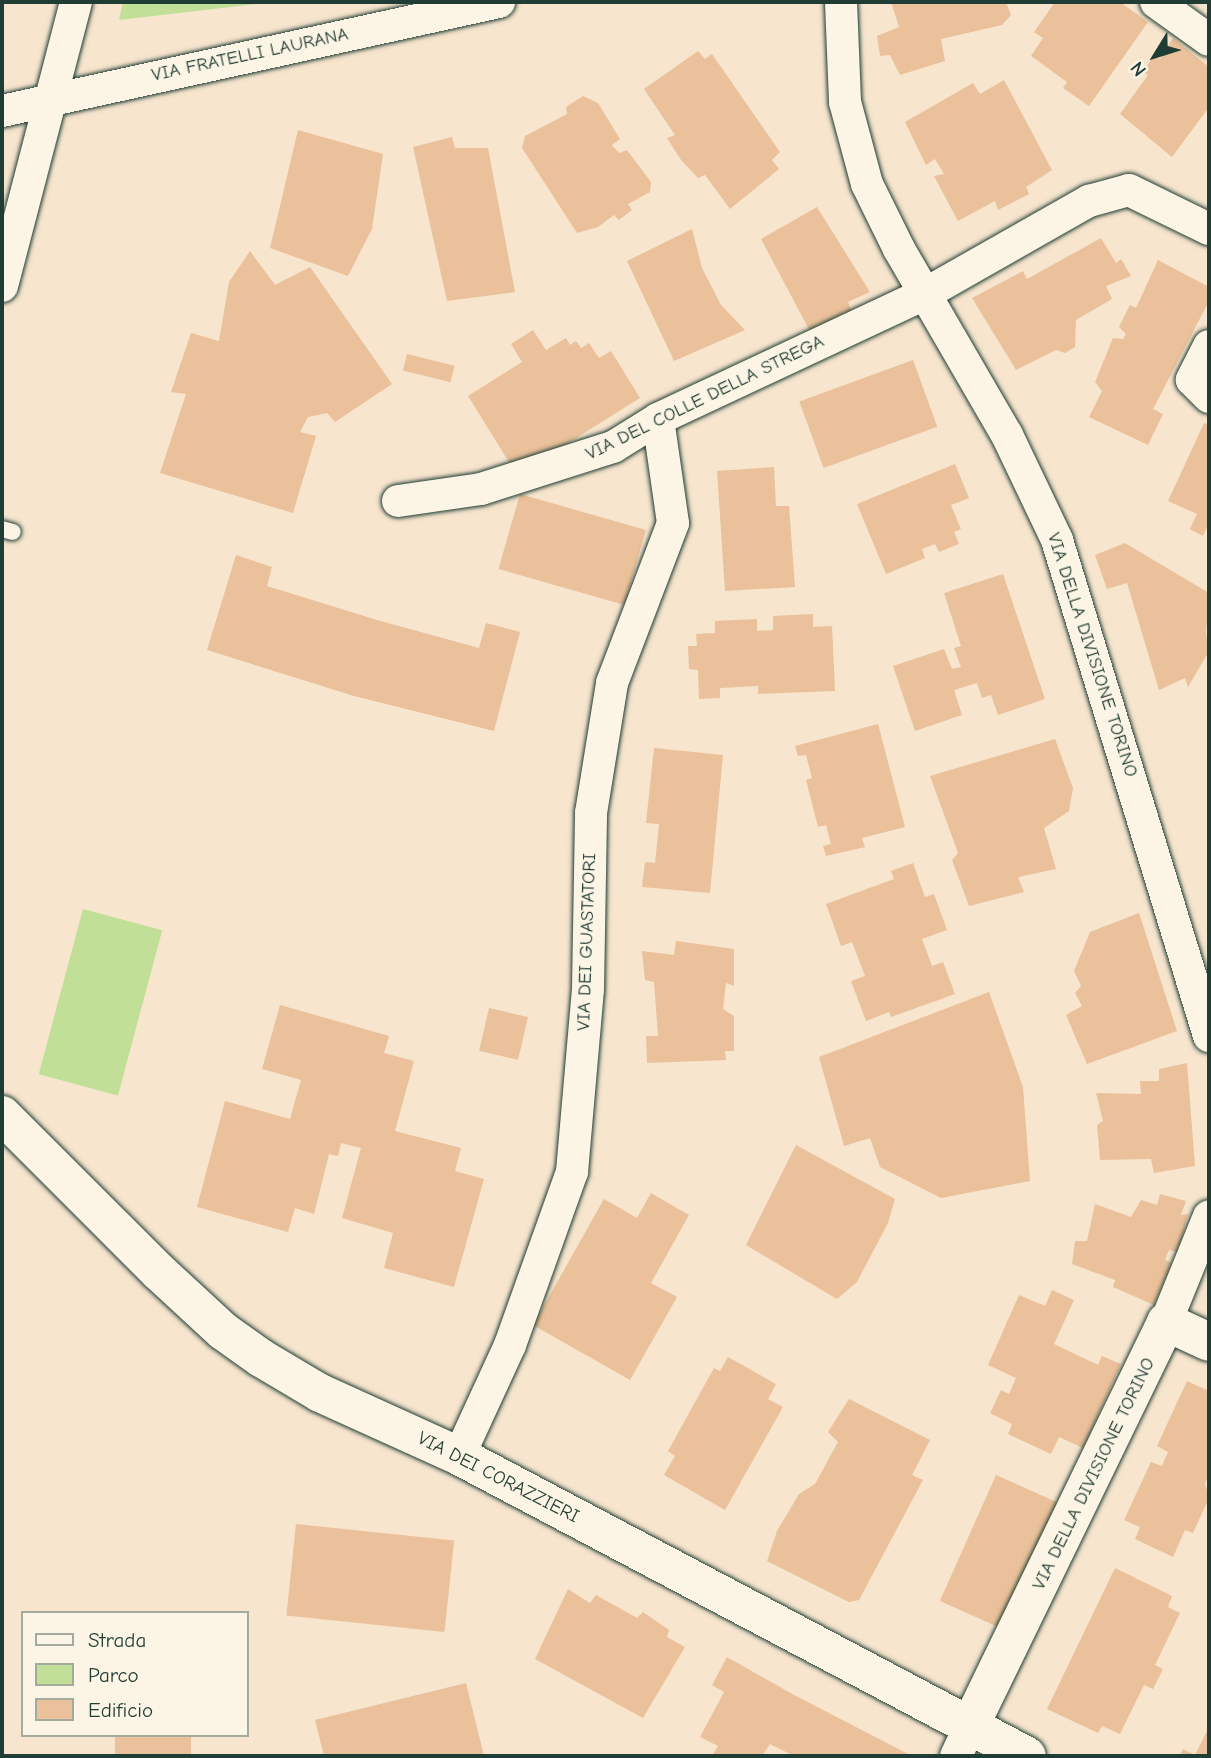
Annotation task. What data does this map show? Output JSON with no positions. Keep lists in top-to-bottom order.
{
  "streets": {
    "street": [
      "VIA FRATELLI LAURANA",
      "VIA DEL COLLE DELLA STREGA",
      "VIA DELLA DIVISIONE TORINO",
      "VIA DEI GUASTATORI",
      "VIA DEI CORAZZIERI"
    ]
  },
  "crossings": [
    ["VIA DEL COLLE DELLA STREGA", "VIA DELLA DIVISIONE TORINO"],
    ["VIA DEL COLLE DELLA STREGA", "VIA DEI GUASTATORI"],
    ["VIA DELLA DIVISIONE TORINO", "VIA DEI CORAZZIERI"],
    ["VIA DEI GUASTATORI", "VIA DEI CORAZZIERI"]
  ],
  "legend": ["Strada", "Parco", "Edificio"],
  "north": "bottom left"
}
